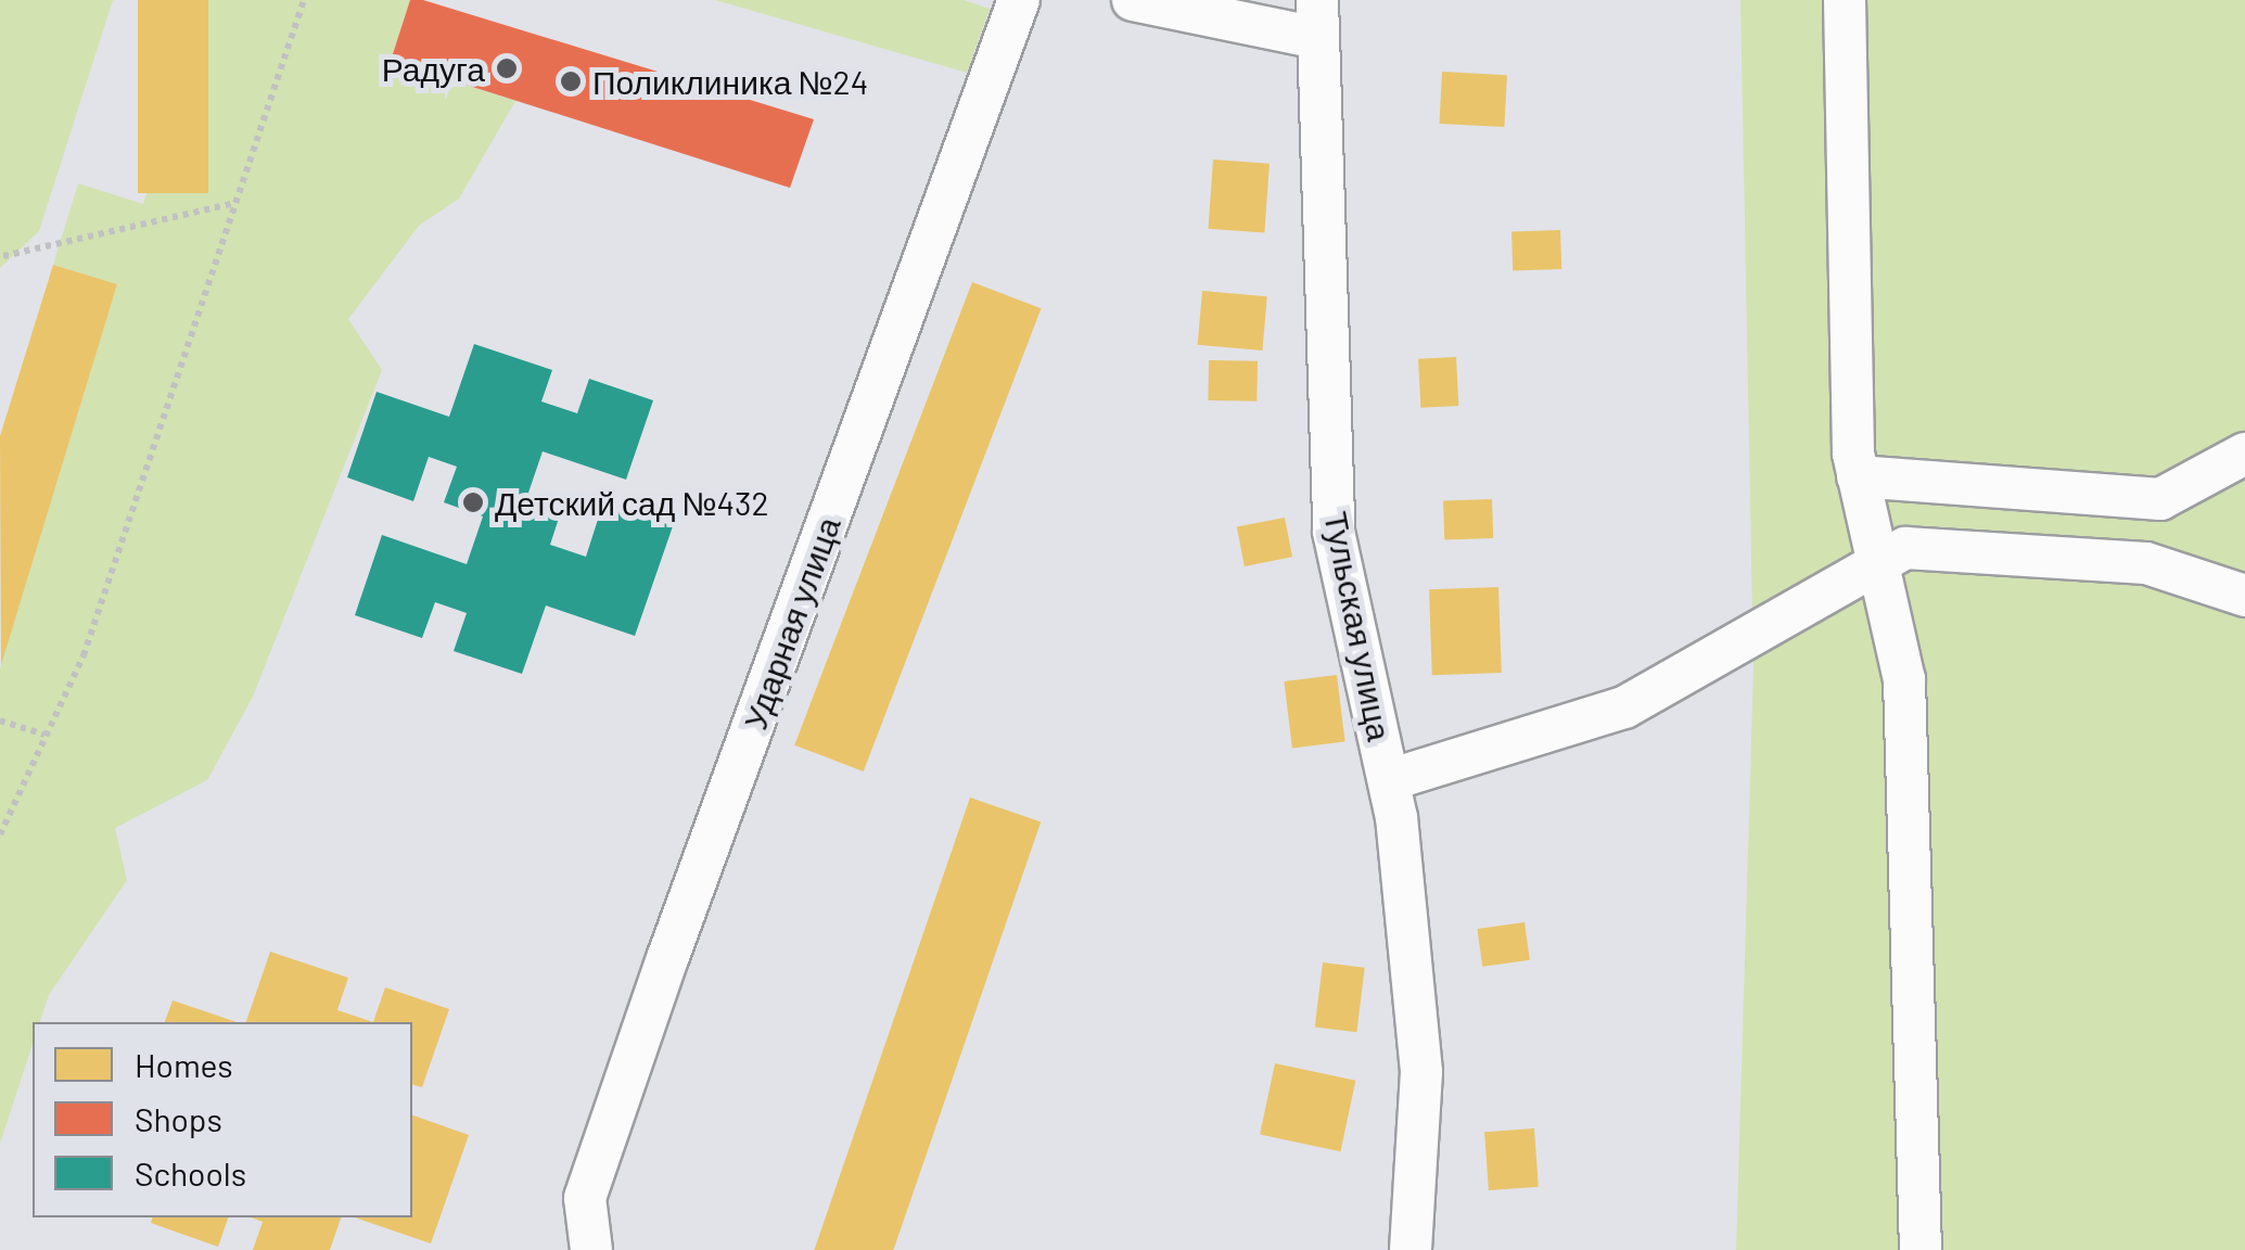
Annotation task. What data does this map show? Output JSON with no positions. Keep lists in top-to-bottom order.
{
  "streets": {
    "street": ["Ударная улица", "Тульская улица"]
  },
  "places": ["Радуга", "Поликлиника №24", "Детский сад №432"],
  "legend": ["Homes", "Shops", "Schools"]
}
